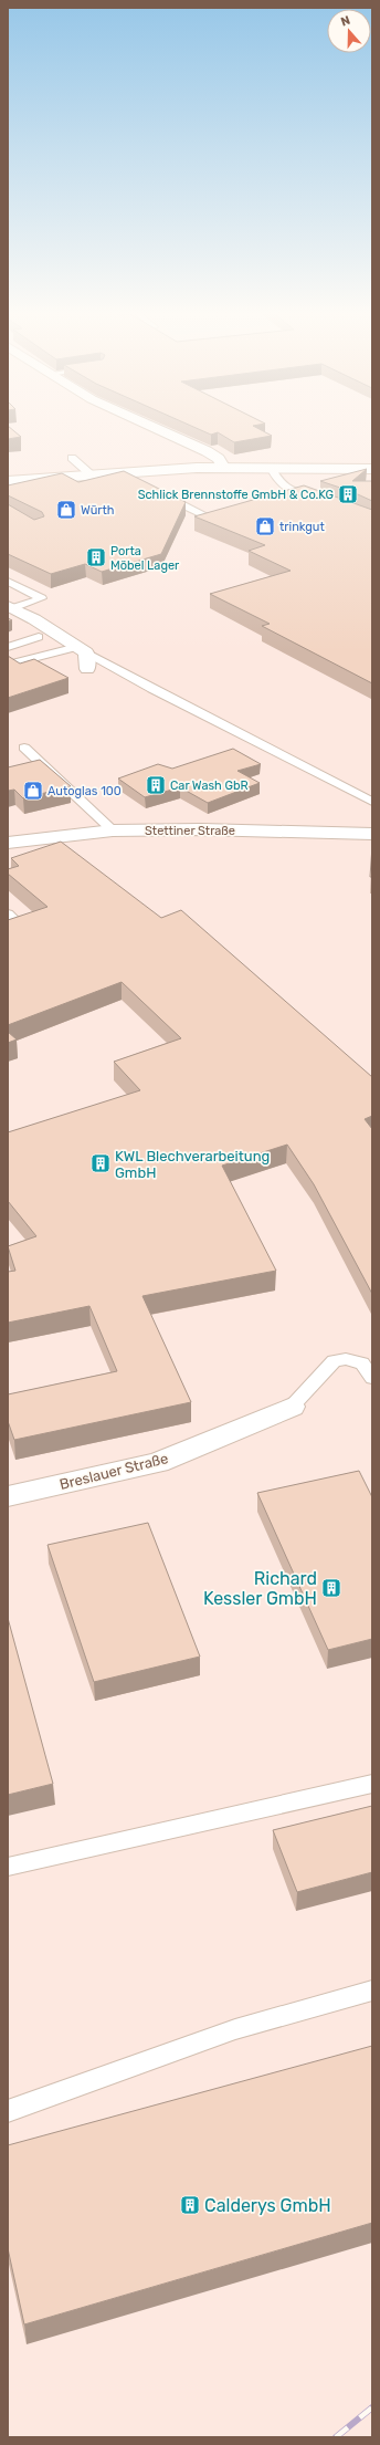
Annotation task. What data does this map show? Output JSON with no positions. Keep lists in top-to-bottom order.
{
  "streets": {
    "street": ["Stettiner Straße", "Breslauer Straße"]
  },
  "places": {
    "building": [
      "Schlick Brennstoffe GmbH & Co.KG",
      "Porta Möbel Lager",
      "Car Wash GbR",
      "KWL Blechverarbeitung GmbH",
      "Richard Kessler GmbH",
      "Calderys GmbH"
    ],
    "shop": ["Würth", "trinkgut", "Autoglas 100"]
  },
  "north": "top"
}
